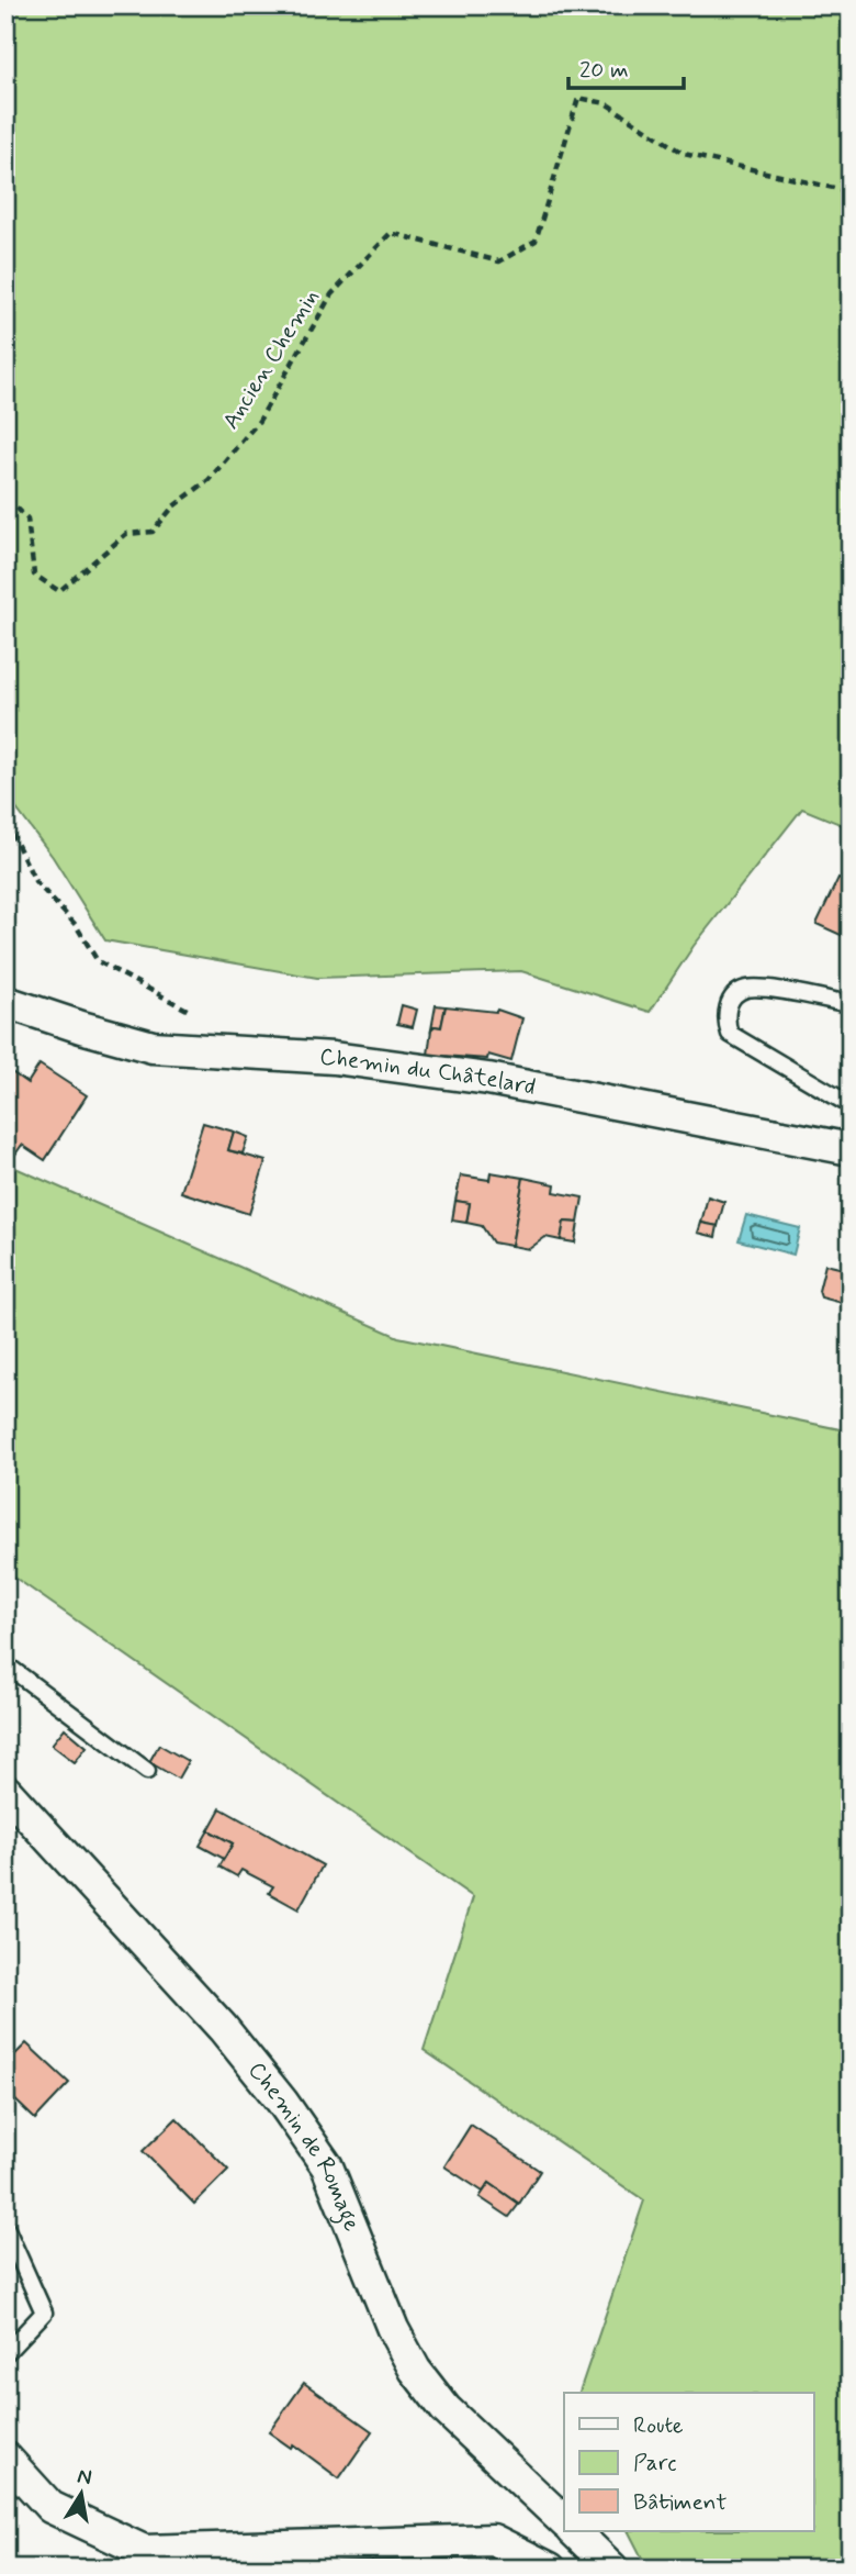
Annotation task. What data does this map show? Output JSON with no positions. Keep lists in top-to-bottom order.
{
  "streets": {
    "street": ["Chemin du Châtelard", "Chemin de Romage"],
    "path": ["Ancien Chemin"]
  },
  "legend": ["Route", "Parc", "Bâtiment"],
  "scale_bar": "20 m",
  "north": "top"
}
